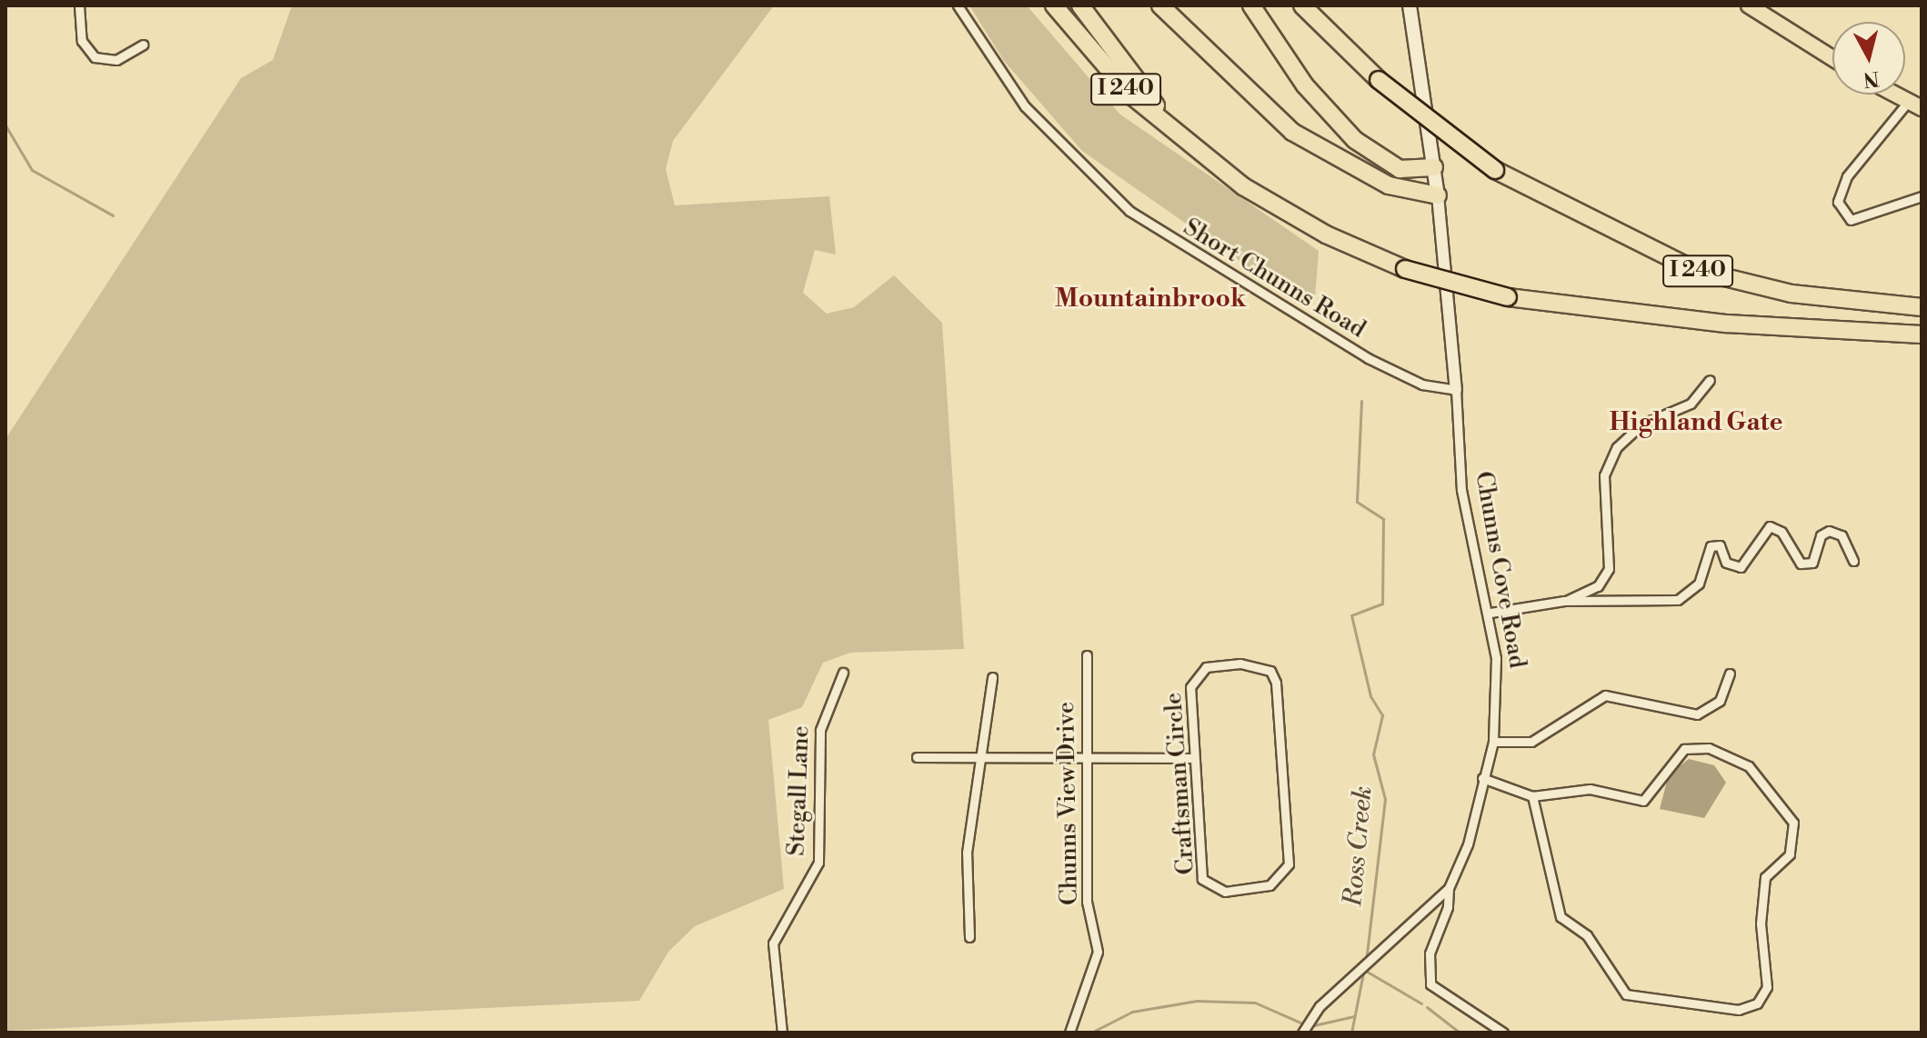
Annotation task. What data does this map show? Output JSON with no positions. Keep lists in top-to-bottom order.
{
  "streets": {
    "highway": ["I 240"],
    "main road": ["Chunns Cove Road"],
    "street": [
      "Short Chunns Road",
      "Craftsman Circle",
      "Stegall Lane",
      "Chunns View Drive"
    ]
  },
  "crossings": [
    ["Short Chunns Road", "Chunns Cove Road"]
  ],
  "districts": ["Mountainbrook", "Highland Gate"],
  "water": ["Ross Creek"],
  "north": "bottom"
}
